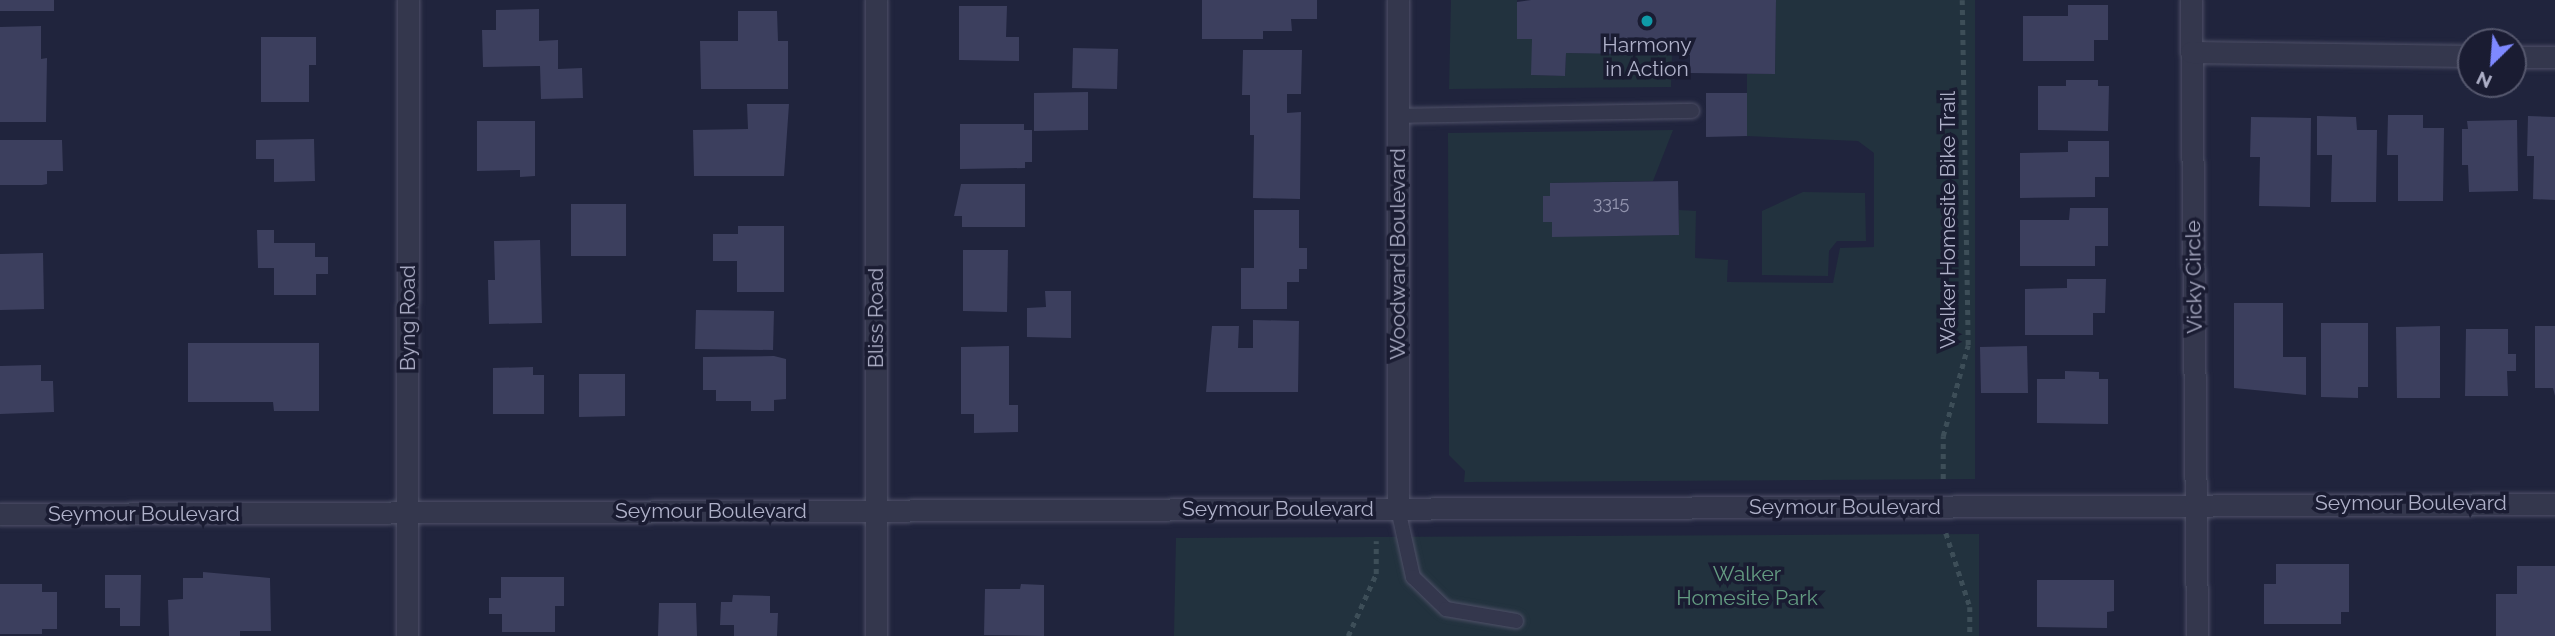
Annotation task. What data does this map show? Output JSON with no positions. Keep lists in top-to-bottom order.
{
  "streets": {
    "street": [
      "Woodward Boulevard",
      "Vicky Circle",
      "Byng Road",
      "Bliss Road",
      "Seymour Boulevard"
    ],
    "path": ["Walker Homesite Bike Trail"]
  },
  "crossings": [
    ["Woodward Boulevard", "Seymour Boulevard"],
    ["Vicky Circle", "Seymour Boulevard"],
    ["Byng Road", "Seymour Boulevard"],
    ["Bliss Road", "Seymour Boulevard"]
  ],
  "parks": ["Walker Homesite Park"],
  "places": ["Harmony in Action"],
  "house_numbers": ["3315"],
  "north": "bottom left"
}
